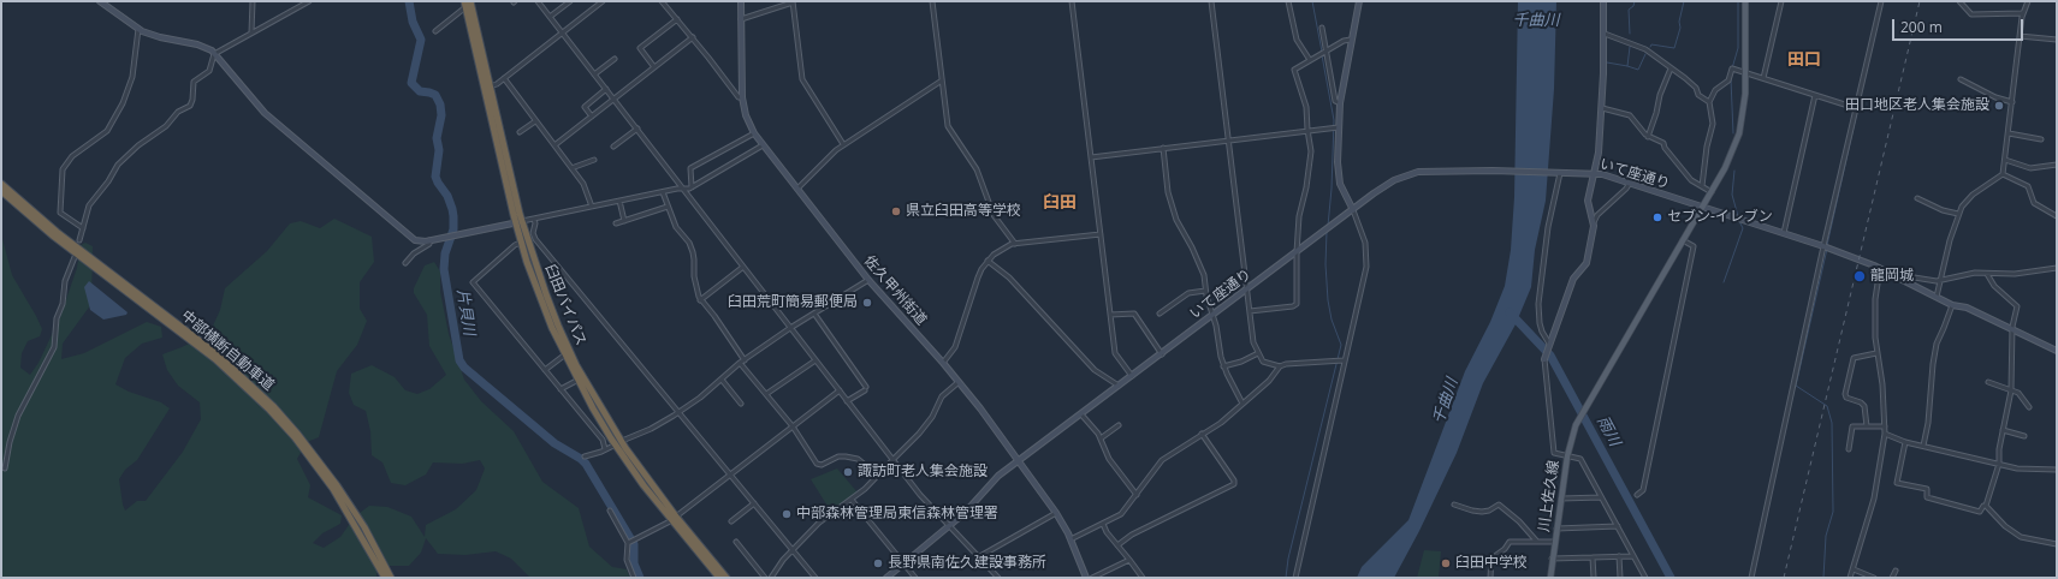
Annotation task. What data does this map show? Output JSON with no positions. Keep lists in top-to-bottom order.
{
  "streets": {
    "highway": ["臼田バイパス", "中部横断自動車道"],
    "main road": ["川上佐久線"],
    "street": ["いて座通り", "佐久甲州街道"]
  },
  "crossings": [
    ["いて座通り", "佐久甲州街道"],
    ["いて座通り", "川上佐久線"]
  ],
  "districts": ["田口", "臼田"],
  "water": ["千曲川", "片貝川", "雨川"],
  "places": [
    "田口地区老人集会施設",
    "県立臼田高等学校",
    "セブン-イレブン",
    "龍岡城",
    "臼田荒町簡易郵便局",
    "諏訪町老人集会施設",
    "中部森林管理局東信森林管理署",
    "長野県南佐久建設事務所",
    "臼田中学校"
  ],
  "scale_bar": "200 m"
}
